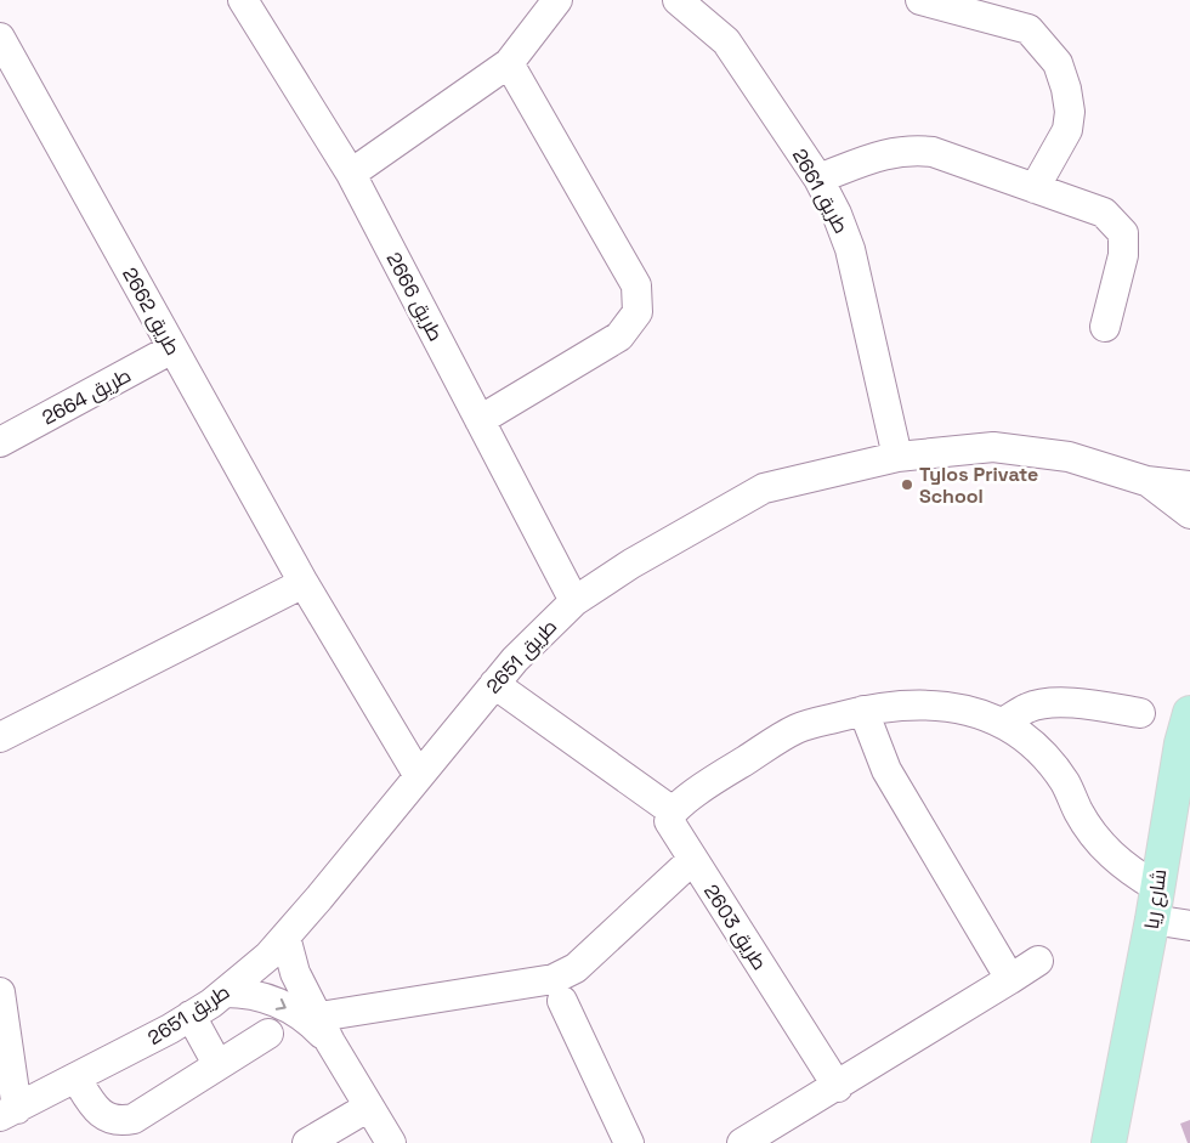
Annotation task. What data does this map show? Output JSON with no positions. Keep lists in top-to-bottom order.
{
  "streets": {
    "main road": ["شارع ريا"],
    "street": [
      "طريق 2661",
      "طريق 2666",
      "طريق 2662",
      "طريق 2664",
      "طريق 2651",
      "طريق 2603"
    ]
  },
  "crossings": [
    ["طريق 2661", "طريق 2651"],
    ["طريق 2666", "طريق 2651"],
    ["طريق 2662", "طريق 2664"],
    ["طريق 2662", "طريق 2651"]
  ],
  "places": ["Tylos Private School"]
}
